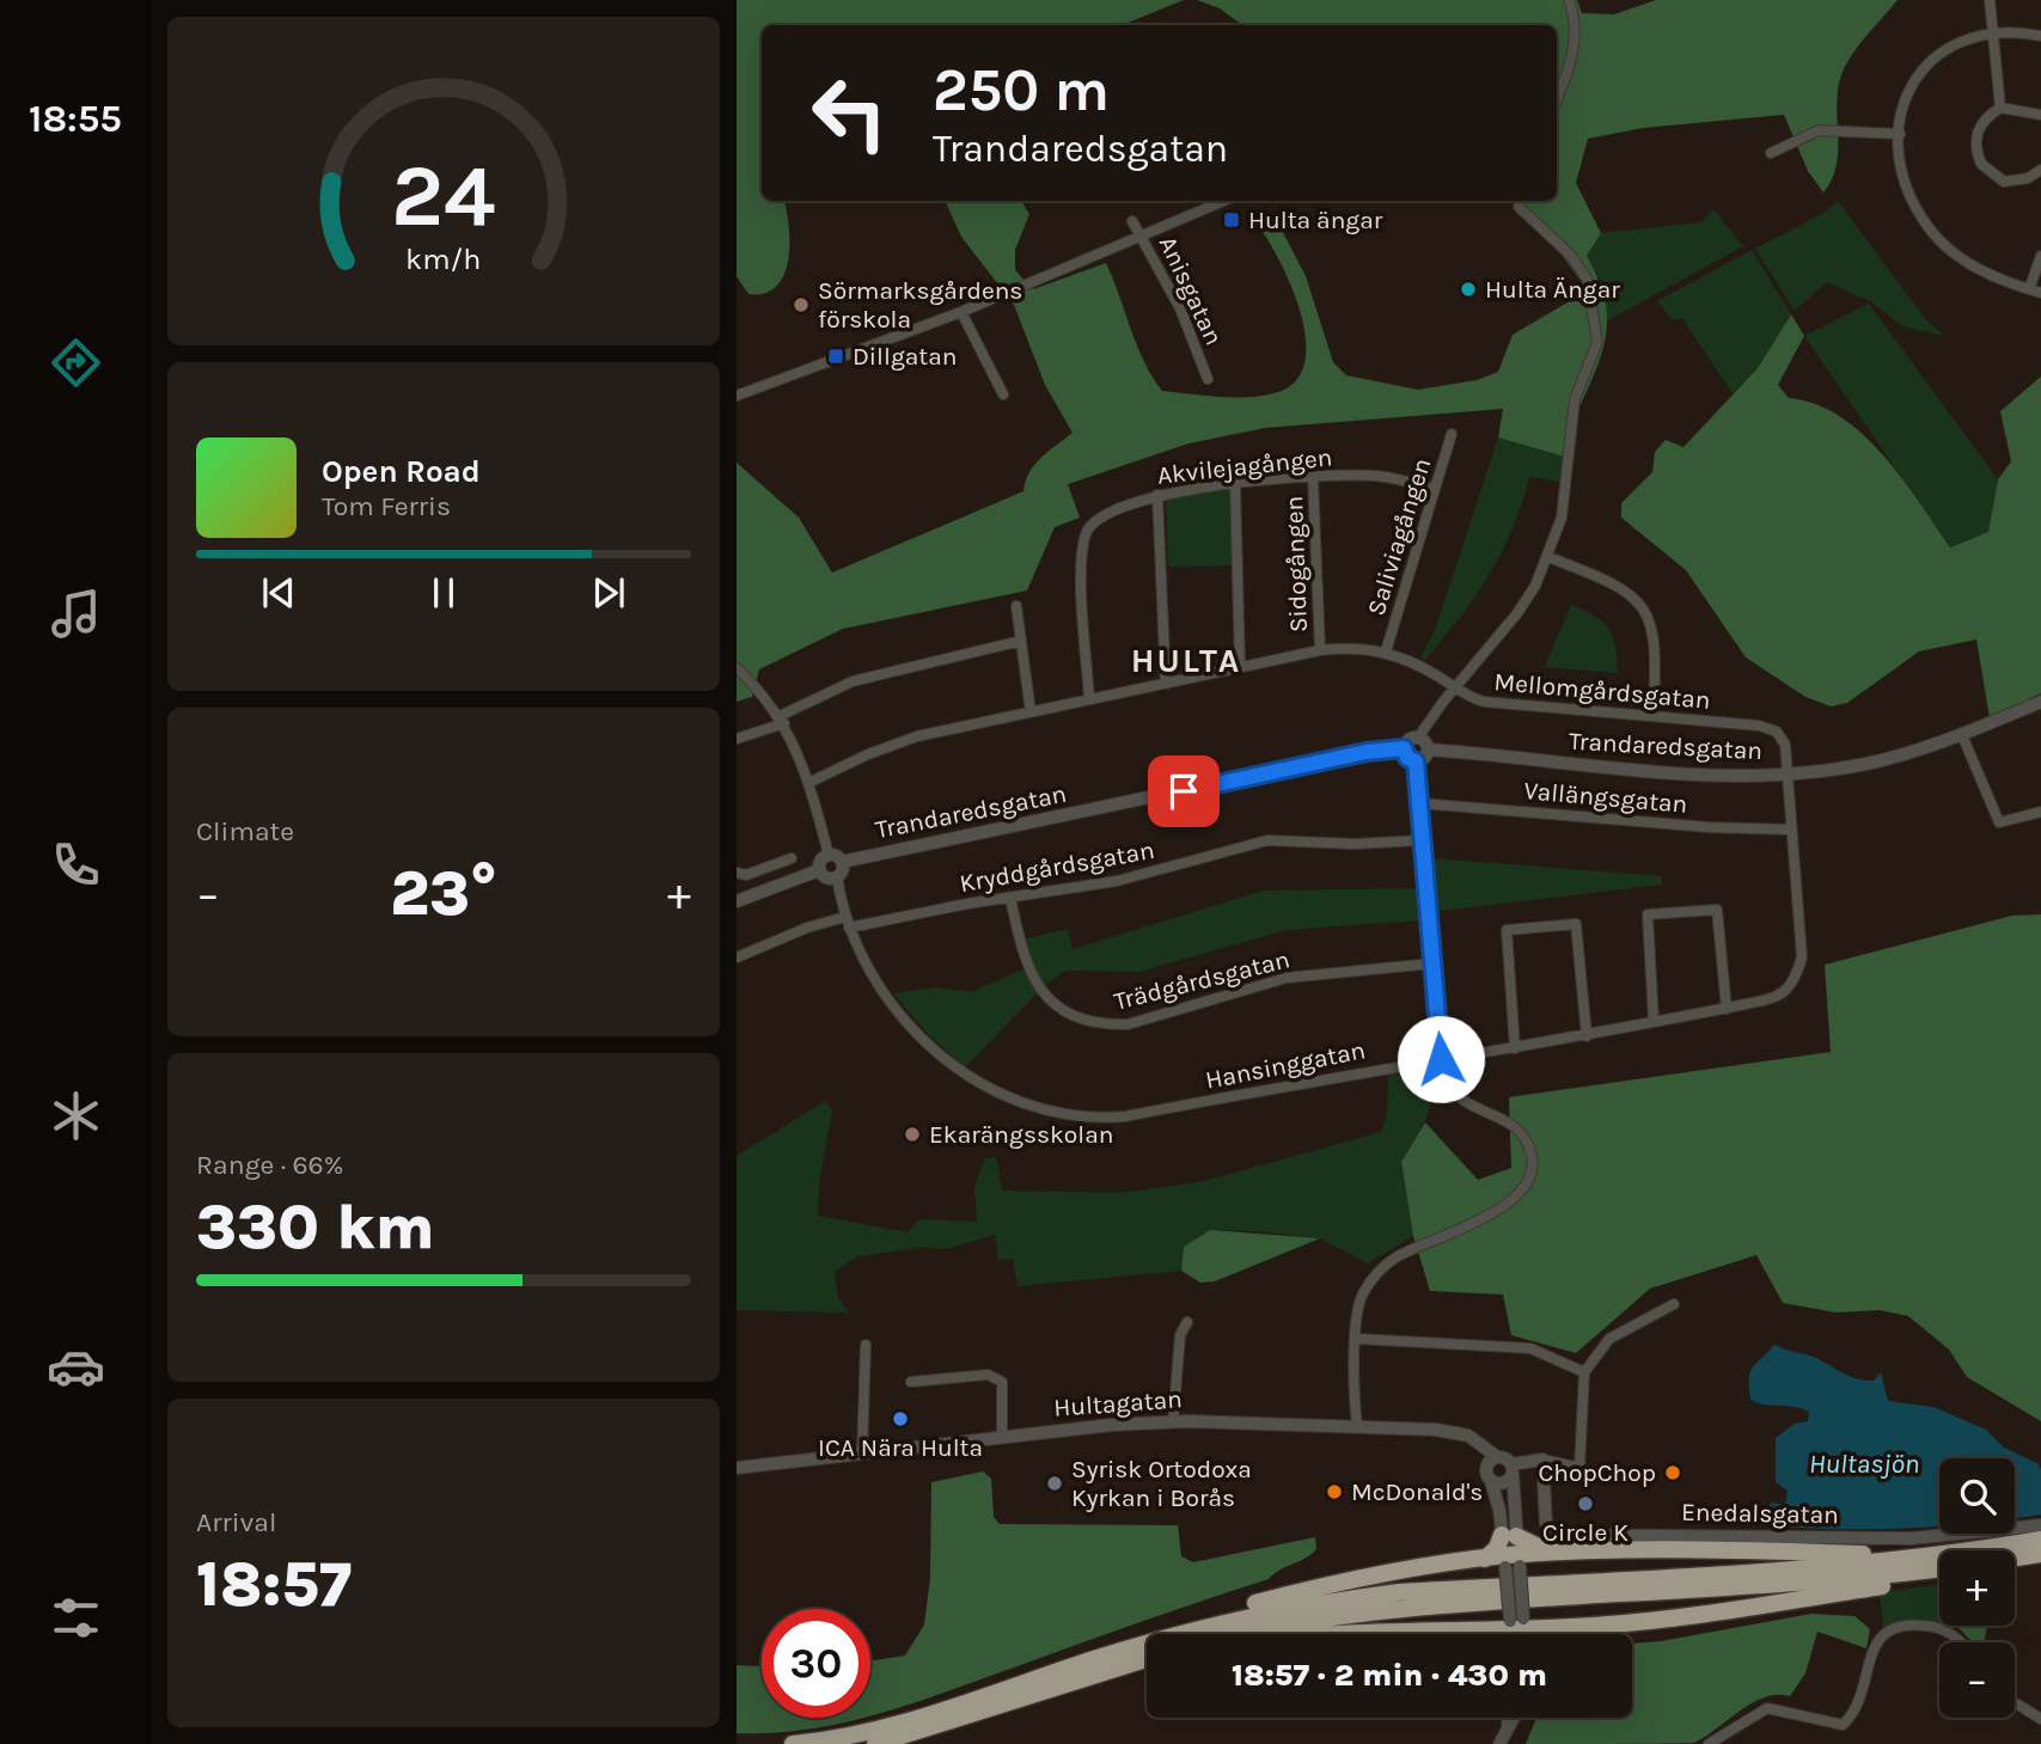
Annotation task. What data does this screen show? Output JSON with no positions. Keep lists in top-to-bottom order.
{
  "streets": {
    "street": [
      "Anisgatan",
      "Akvilejagången",
      "Saliviagången",
      "Sidogången",
      "Mellomgårdsgatan",
      "Trandaredsgatan",
      "Vallängsgatan",
      "Kryddgårdsgatan",
      "Trädgårdsgatan",
      "Hansinggatan",
      "Hultagatan",
      "Enedalsgatan"
    ]
  },
  "crossings": [
    ["Akvilejagången", "Saliviagången"],
    ["Akvilejagången", "Sidogången"],
    ["Akvilejagången", "Mellomgårdsgatan"],
    ["Saliviagången", "Mellomgårdsgatan"],
    ["Sidogången", "Mellomgårdsgatan"],
    ["Mellomgårdsgatan", "Trandaredsgatan"],
    ["Mellomgårdsgatan", "Hansinggatan"],
    ["Trandaredsgatan", "Hansinggatan"],
    ["Vallängsgatan", "Hansinggatan"],
    ["Kryddgårdsgatan", "Trädgårdsgatan"],
    ["Kryddgårdsgatan", "Hansinggatan"]
  ],
  "districts": ["HULTA"],
  "water": ["Hultasjön"],
  "places": {
    "transit": ["Hulta ängar", "Dillgatan"],
    "other": [
      "Hulta Ängar",
      "Sörmarksgårdens förskola",
      "Ekarängsskolan",
      "ICA Nära Hulta",
      "ChopChop",
      "Syrisk Ortodoxa Kyrkan i Borås",
      "McDonald's",
      "Circle K"
    ]
  },
  "page": {
    "tabs": "18:55",
    "turn": ["250 m", "Trandaredsgatan"],
    "song": ["Open Road", "Tom Ferris"],
    "tile": [
      "Climate",
      ["Range · 66%", "330 km"],
      ["Arrival", "18:57"]
    ],
    "heat": ["−", "23°", "+"],
    "map_buttons": ["+", "−"],
    "limit": "30",
    "trip": "18:57 · 2 min · 430 m",
    "gauge": ["24", "km/h"]
  }
}
